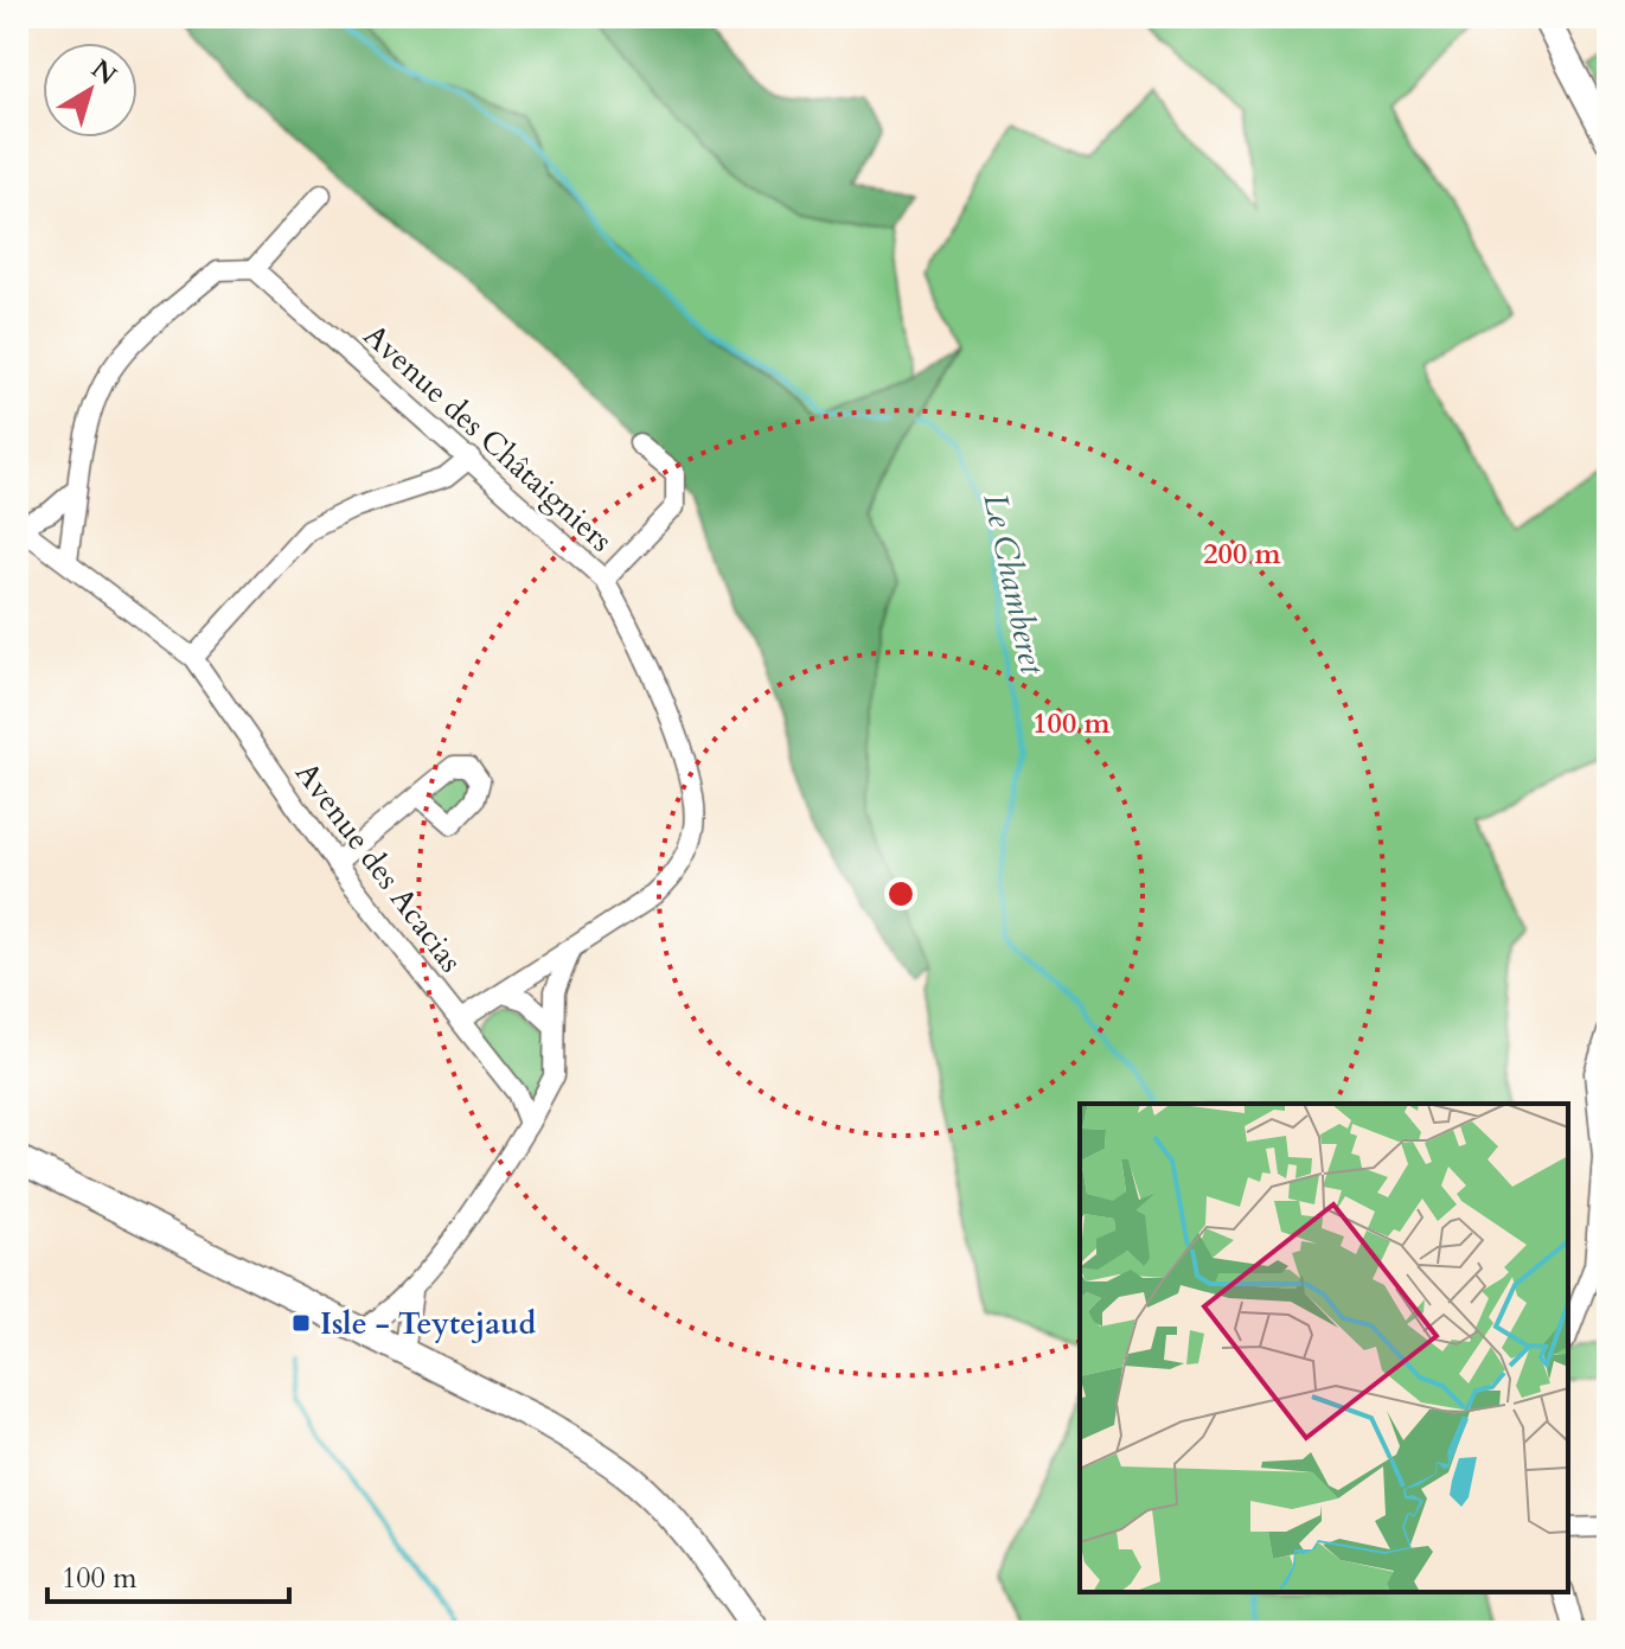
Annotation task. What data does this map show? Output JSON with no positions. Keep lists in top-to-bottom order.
{
  "streets": {
    "street": ["Avenue des Châtaigniers", "Avenue des Acacias"]
  },
  "crossings": [
    ["Avenue des Châtaigniers", "Avenue des Acacias"]
  ],
  "water": ["Le Chamberet"],
  "places": {
    "transit": ["Isle - Teytejaud"]
  },
  "scale_bar": "100 m",
  "north": "top right",
  "rings": ["200 m", "100 m"]
}
